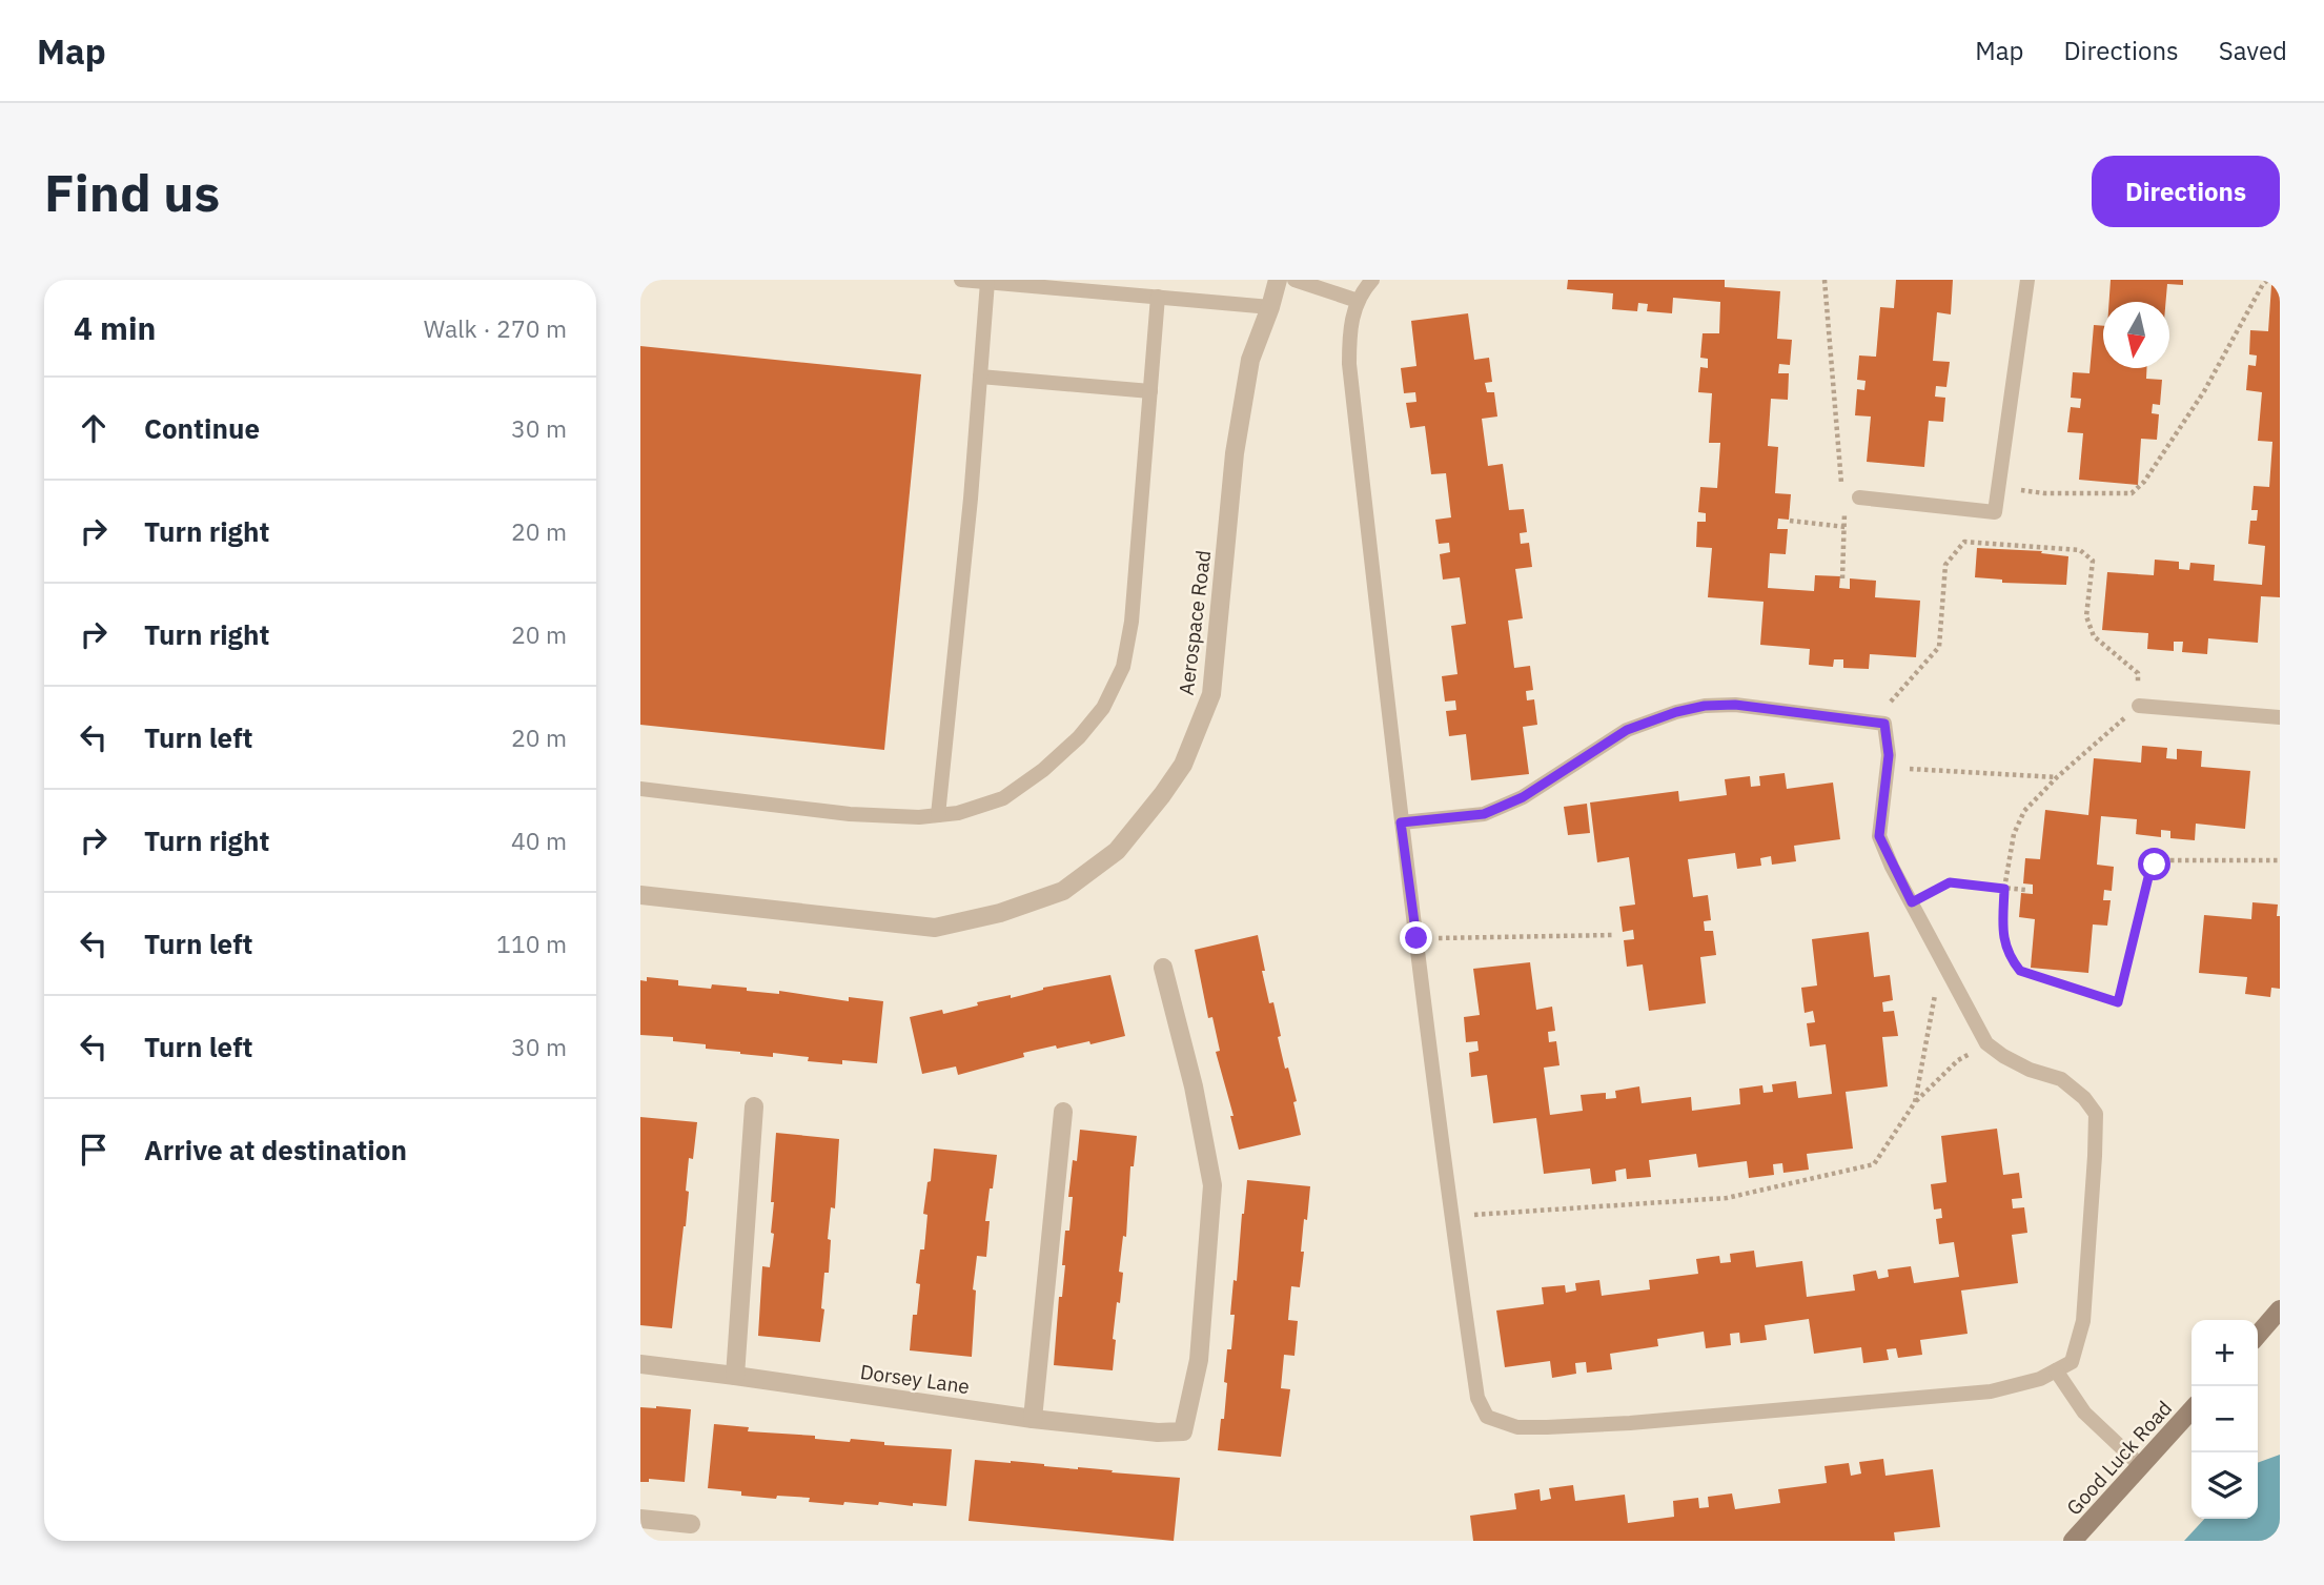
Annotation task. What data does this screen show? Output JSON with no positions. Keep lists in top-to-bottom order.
{
  "streets": {
    "main road": ["Good Luck Road"],
    "street": ["Aerospace Road", "Dorsey Lane"]
  },
  "north": "bottom",
  "page": {
    "header": "Map",
    "nav": ["Map", "Directions", "Saved"],
    "buttons": "Directions",
    "title": "Find us",
    "heading": ["4 min", "Walk · 270 m"],
    "list": [
      ["Continue", "30 m"],
      ["Turn right", "20 m"],
      ["Turn right", "20 m"],
      ["Turn left", "20 m"],
      ["Turn right", "40 m"],
      ["Turn left", "110 m"],
      ["Turn left", "30 m"],
      "Arrive at destination"
    ],
    "map_buttons": ["+", "−"]
  }
}
